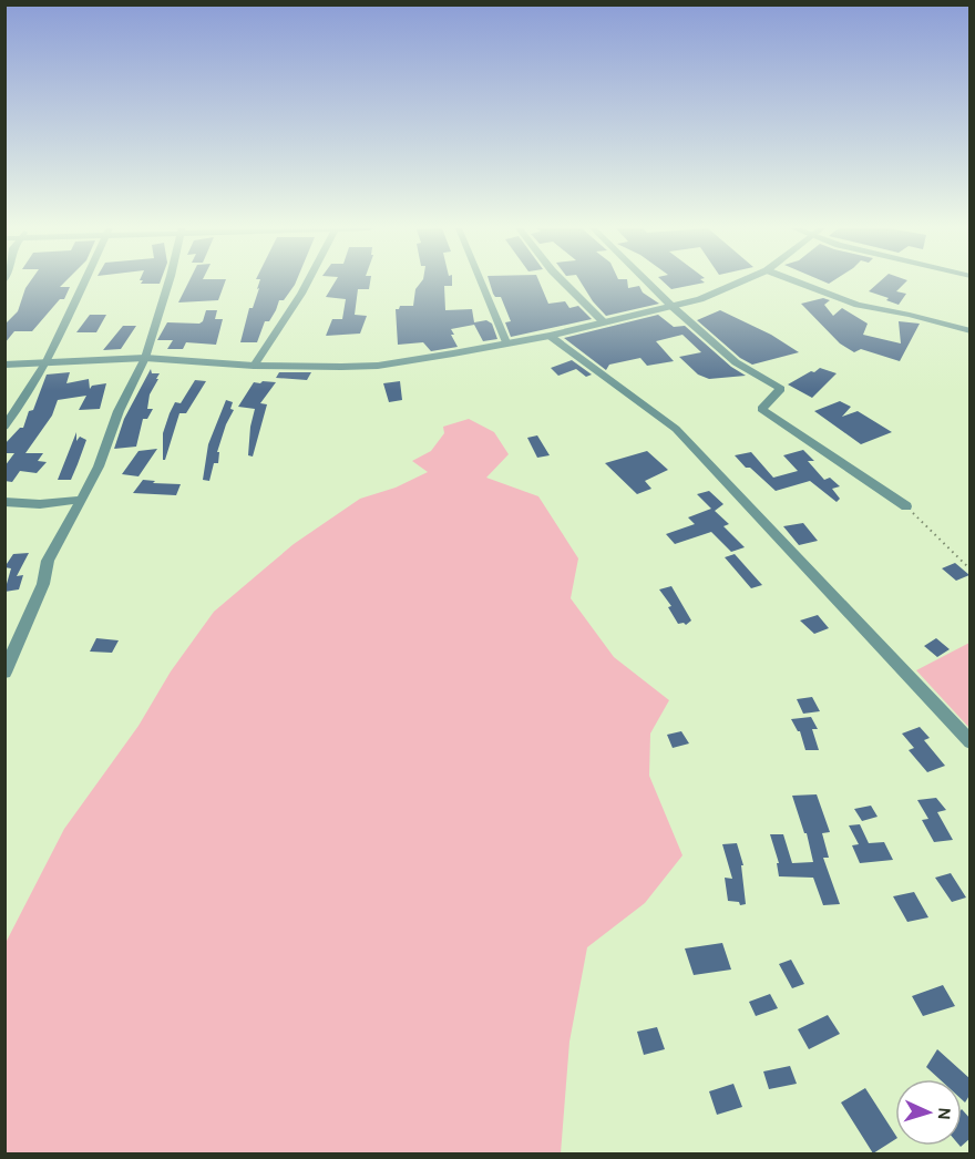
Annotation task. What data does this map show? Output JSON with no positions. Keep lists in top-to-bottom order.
{
  "north": "right"
}
